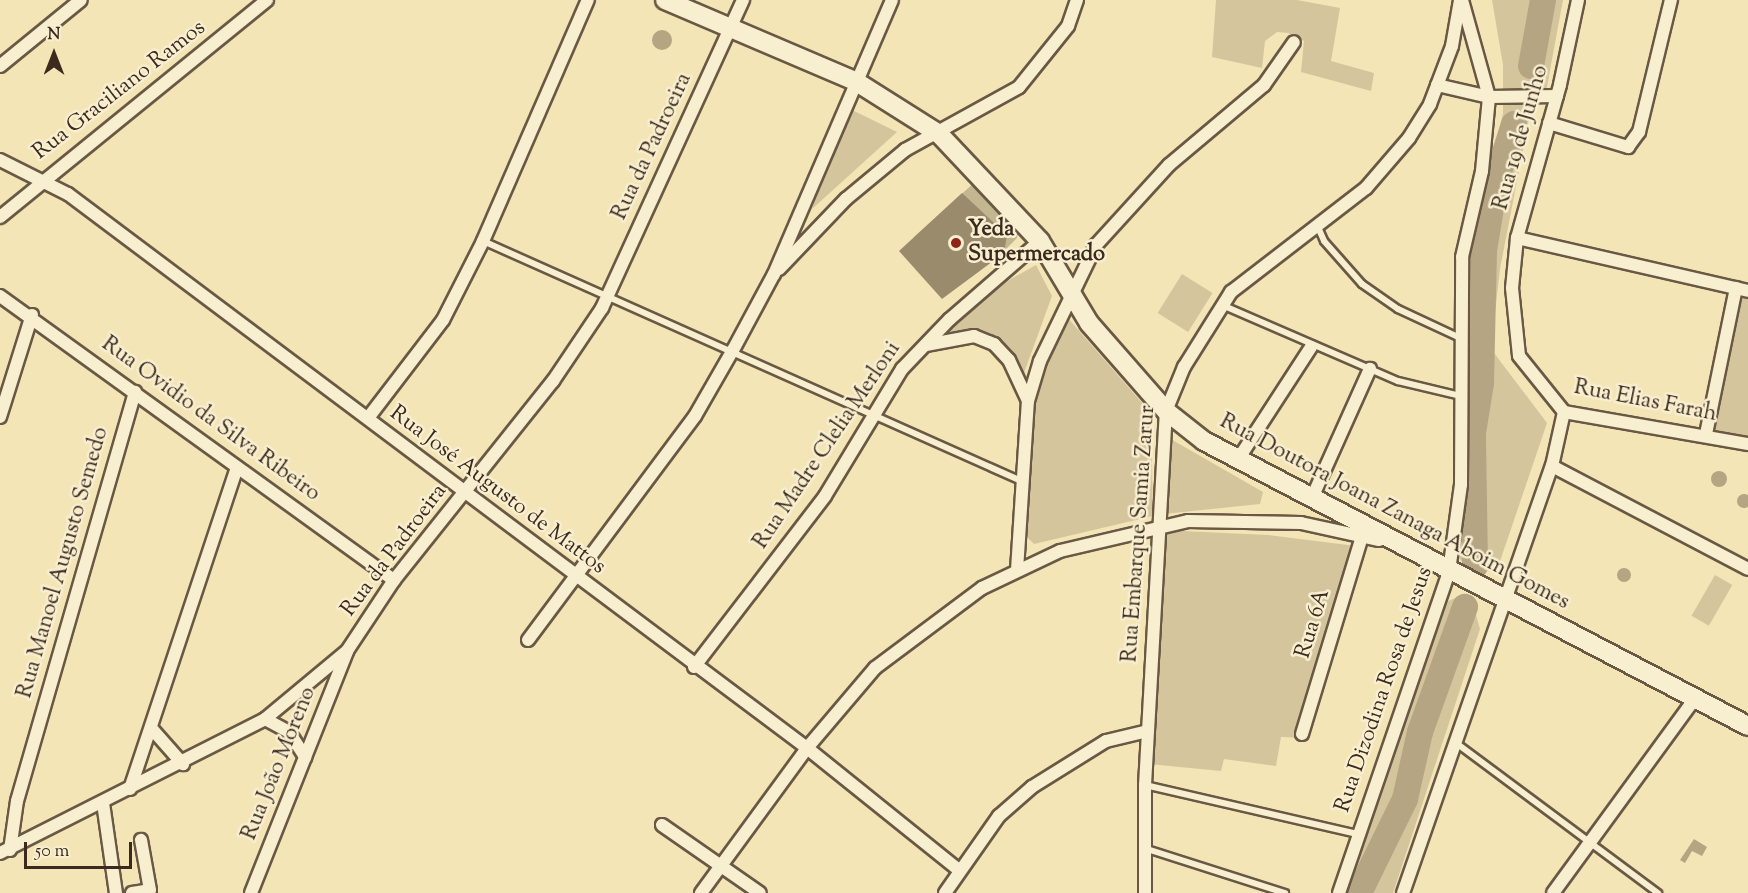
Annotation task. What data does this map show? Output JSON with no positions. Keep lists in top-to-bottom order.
{
  "streets": {
    "street": [
      "Rua Graciliano Ramos",
      "Rua 19 de Junho",
      "Rua da Padroeira",
      "Rua Elias Farah",
      "Rua Ovidio da Silva Ribeiro",
      "Rua Madre Clelia Merloni",
      "Rua José Augusto de Mattos",
      "Rua Doutora Joana Zanaga Aboim Gomes",
      "Rua Embarque Samia Zarur",
      "Rua Manoel Augusto Semedo",
      "Rua 6A",
      "Rua Dizodina Rosa de Jesus",
      "Rua João Moreno"
    ]
  },
  "crossings": [
    ["Rua Graciliano Ramos", "Rua José Augusto de Mattos"],
    ["Rua 19 de Junho", "Rua Elias Farah"],
    ["Rua da Padroeira", "Rua Ovidio da Silva Ribeiro"],
    ["Rua da Padroeira", "Rua José Augusto de Mattos"],
    ["Rua da Padroeira", "Rua Doutora Joana Zanaga Aboim Gomes"],
    ["Rua da Padroeira", "Rua Manoel Augusto Semedo"],
    ["Rua da Padroeira", "Rua João Moreno"],
    ["Rua Ovidio da Silva Ribeiro", "Rua Manoel Augusto Semedo"],
    ["Rua Madre Clelia Merloni", "Rua José Augusto de Mattos"],
    ["Rua Madre Clelia Merloni", "Rua Doutora Joana Zanaga Aboim Gomes"],
    ["Rua Doutora Joana Zanaga Aboim Gomes", "Rua Embarque Samia Zarur"],
    ["Rua Doutora Joana Zanaga Aboim Gomes", "Rua 6A"],
    ["Rua Doutora Joana Zanaga Aboim Gomes", "Rua Dizodina Rosa de Jesus"],
    ["Rua Embarque Samia Zarur", "Rua Dizodina Rosa de Jesus"]
  ],
  "places": ["Yeda Supermercado"],
  "scale_bar": "50 m",
  "north": "top"
}
